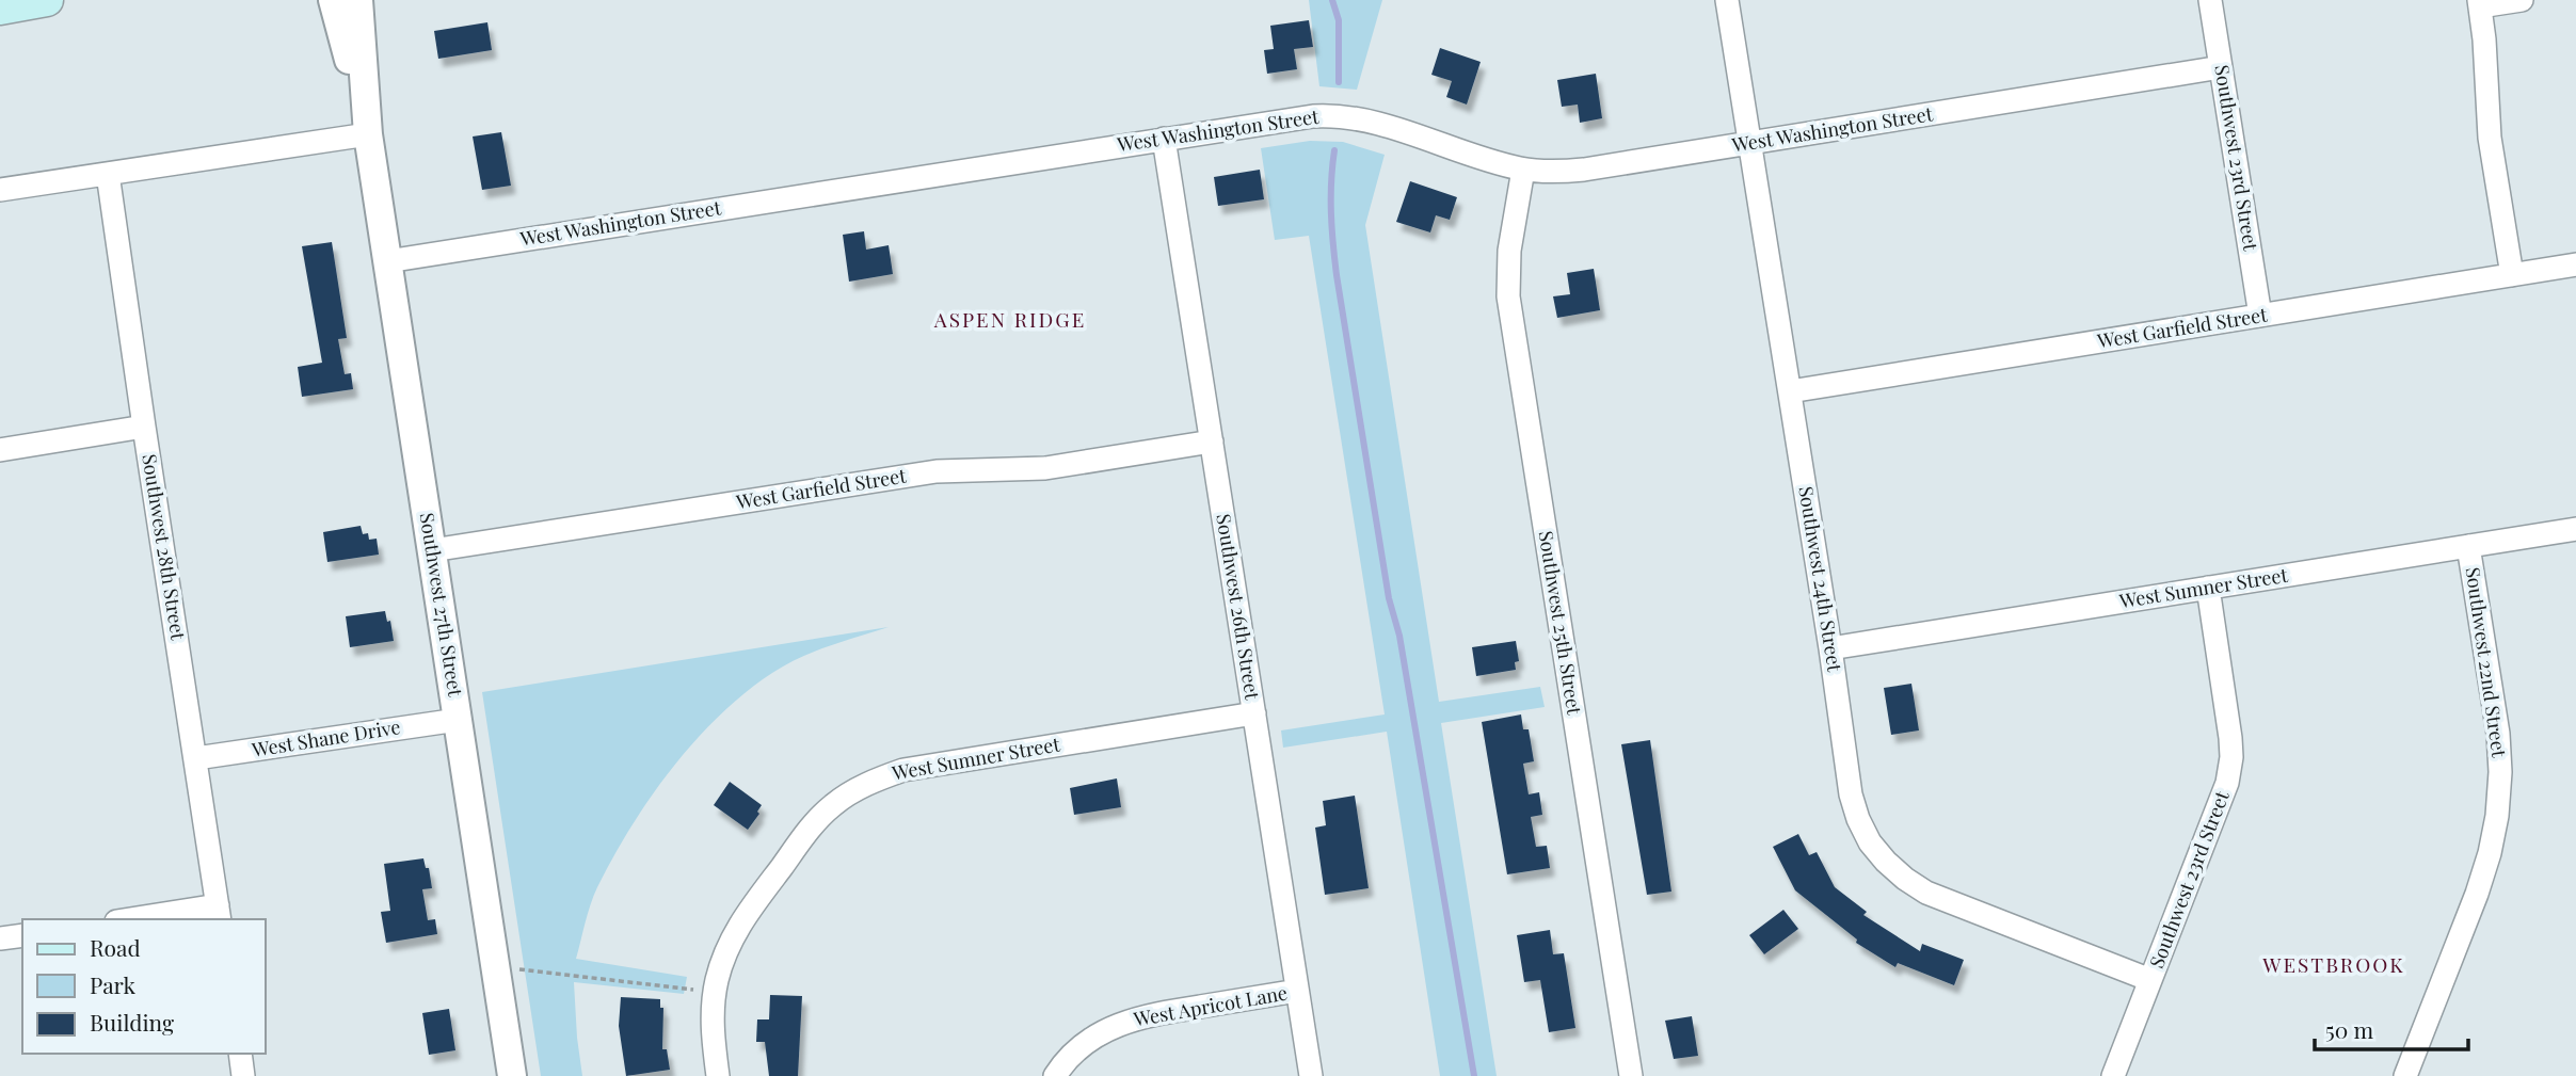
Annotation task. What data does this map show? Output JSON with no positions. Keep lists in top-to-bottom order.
{
  "streets": {
    "street": [
      "West Washington Street",
      "Southwest 23rd Street",
      "West Garfield Street",
      "Southwest 28th Street",
      "Southwest 24th Street",
      "West Sumner Street",
      "Southwest 27th Street",
      "Southwest 26th Street",
      "Southwest 25th Street",
      "Southwest 22nd Street",
      "West Shane Drive",
      "West Apricot Lane"
    ]
  },
  "crossings": [
    ["West Washington Street", "Southwest 23rd Street"],
    ["West Washington Street", "Southwest 24th Street"],
    ["West Washington Street", "Southwest 27th Street"],
    ["West Washington Street", "Southwest 26th Street"],
    ["West Washington Street", "Southwest 25th Street"],
    ["Southwest 23rd Street", "West Garfield Street"],
    ["Southwest 23rd Street", "Southwest 24th Street"],
    ["Southwest 23rd Street", "West Sumner Street"],
    ["West Garfield Street", "Southwest 24th Street"],
    ["West Garfield Street", "Southwest 27th Street"],
    ["West Garfield Street", "Southwest 26th Street"],
    ["Southwest 28th Street", "West Shane Drive"],
    ["Southwest 24th Street", "West Sumner Street"],
    ["West Sumner Street", "Southwest 26th Street"],
    ["West Sumner Street", "Southwest 22nd Street"],
    ["Southwest 27th Street", "West Shane Drive"],
    ["Southwest 26th Street", "West Apricot Lane"]
  ],
  "districts": ["ASPEN RIDGE", "WESTBROOK"],
  "legend": ["Road", "Park", "Building"],
  "scale_bar": "50 m"
}
